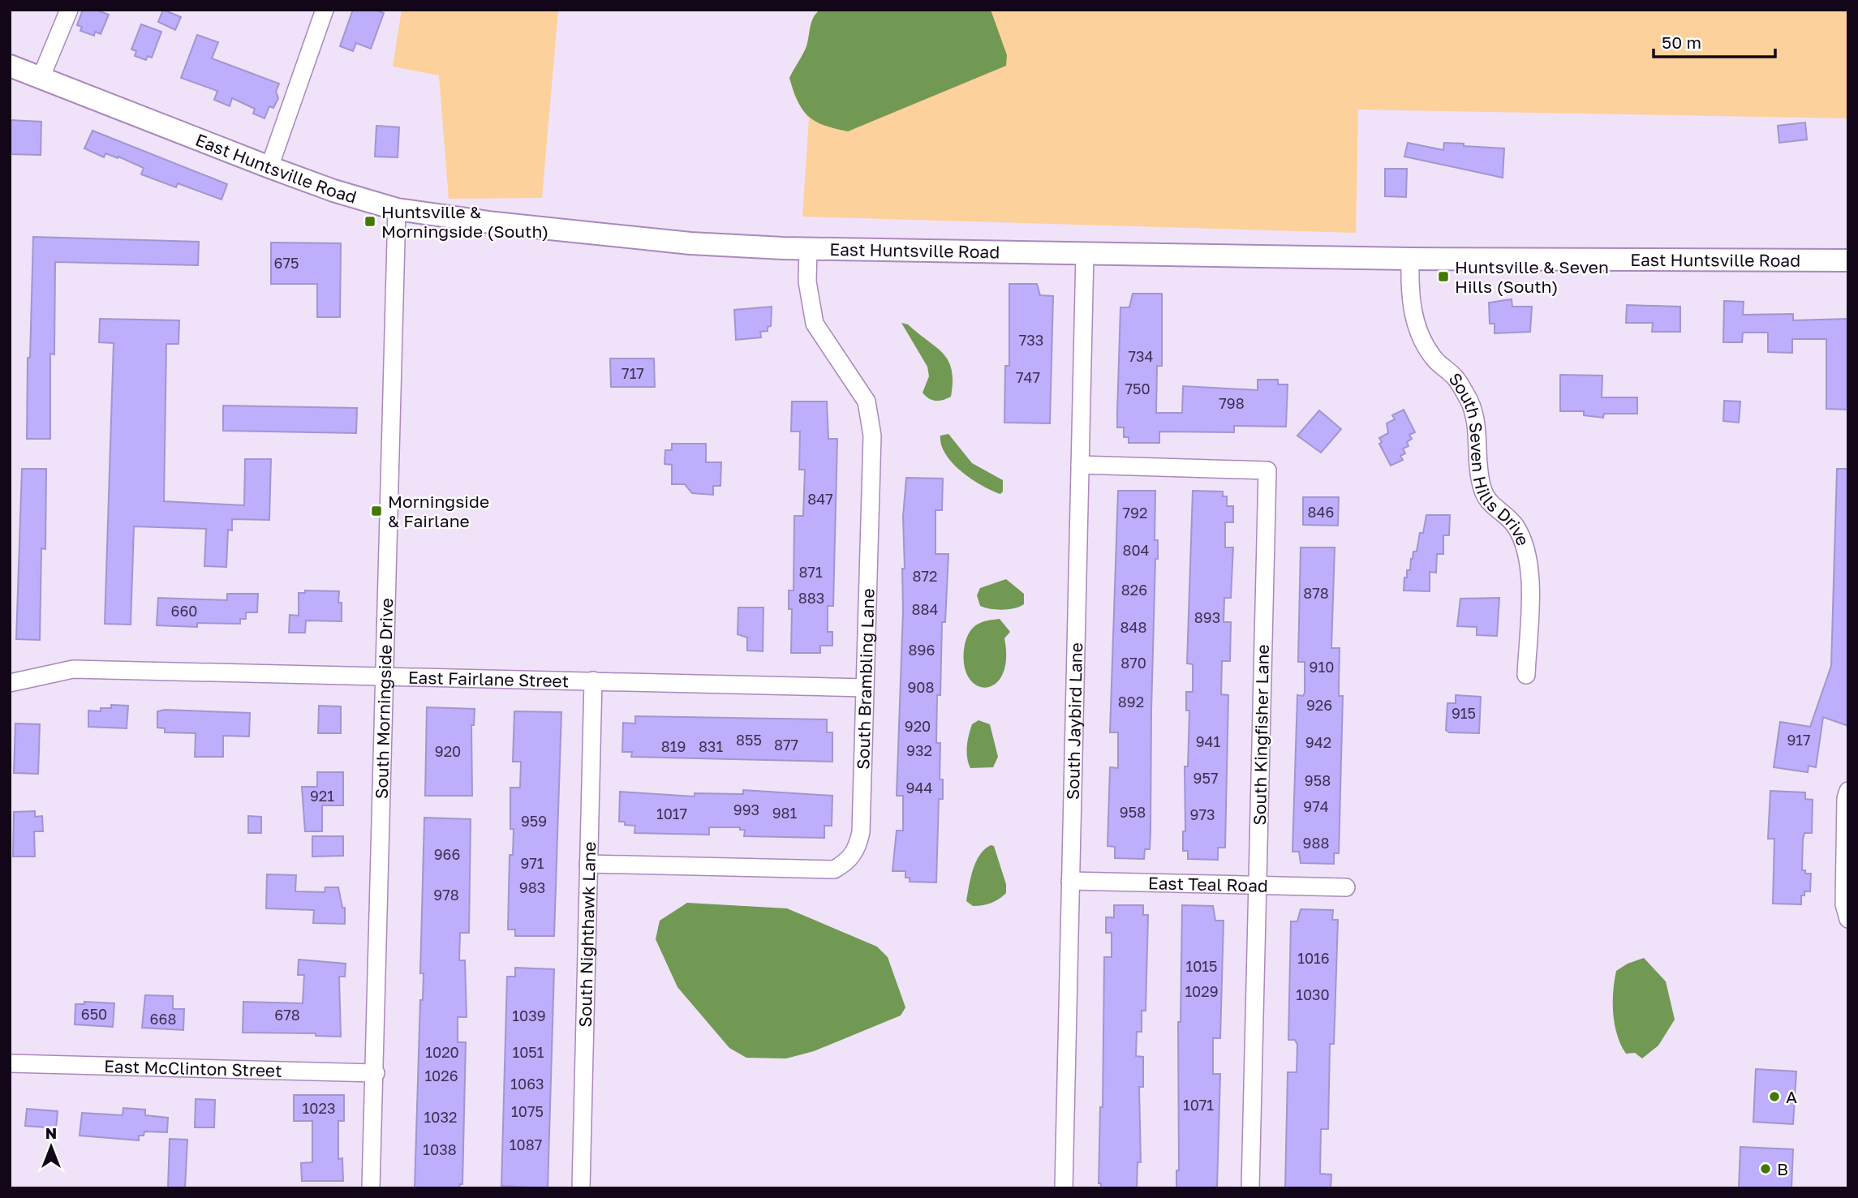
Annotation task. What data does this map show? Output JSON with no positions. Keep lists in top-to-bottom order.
{
  "streets": {
    "main road": ["East Huntsville Road"],
    "street": [
      "South Seven Hills Drive",
      "East Fairlane Street",
      "South Brambling Lane",
      "South Morningside Drive",
      "South Jaybird Lane",
      "South Kingfisher Lane",
      "East Teal Road",
      "South Nighthawk Lane",
      "East McClinton Street"
    ]
  },
  "crossings": [
    ["East Huntsville Road", "South Seven Hills Drive"],
    ["East Huntsville Road", "South Brambling Lane"],
    ["East Huntsville Road", "South Morningside Drive"],
    ["East Huntsville Road", "South Jaybird Lane"],
    ["East Fairlane Street", "South Brambling Lane"],
    ["East Fairlane Street", "South Morningside Drive"],
    ["East Fairlane Street", "South Nighthawk Lane"],
    ["South Brambling Lane", "South Nighthawk Lane"],
    ["South Morningside Drive", "East McClinton Street"],
    ["South Jaybird Lane", "South Kingfisher Lane"],
    ["South Jaybird Lane", "East Teal Road"],
    ["South Kingfisher Lane", "East Teal Road"]
  ],
  "places": {
    "transit": ["Huntsville & Morningside (South)", "Huntsville & Seven Hills (South)", "Morningside & Fairlane"],
    "other": ["A", "B"]
  },
  "house_numbers": [
    "675",
    "733",
    "734",
    "717",
    "747",
    "750",
    "798",
    "847",
    "846",
    "792",
    "804",
    "871",
    "872",
    "826",
    "878",
    "883",
    "884",
    "660",
    "893",
    "848",
    "896",
    "870",
    "910",
    "908",
    "892",
    "926",
    "915",
    "920",
    "855",
    "917",
    "941",
    "942",
    "877",
    "819",
    "831",
    "932",
    "920",
    "957",
    "958",
    "944",
    "921",
    "974",
    "993",
    "958",
    "981",
    "1017",
    "973",
    "959",
    "988",
    "966",
    "971",
    "983",
    "978",
    "1016",
    "1015",
    "1029",
    "1030",
    "650",
    "678",
    "1039",
    "668",
    "1020",
    "1051",
    "1026",
    "1063",
    "1071",
    "1023",
    "1075",
    "1032",
    "1087",
    "1038"
  ],
  "scale_bar": "50 m",
  "north": "top"
}
